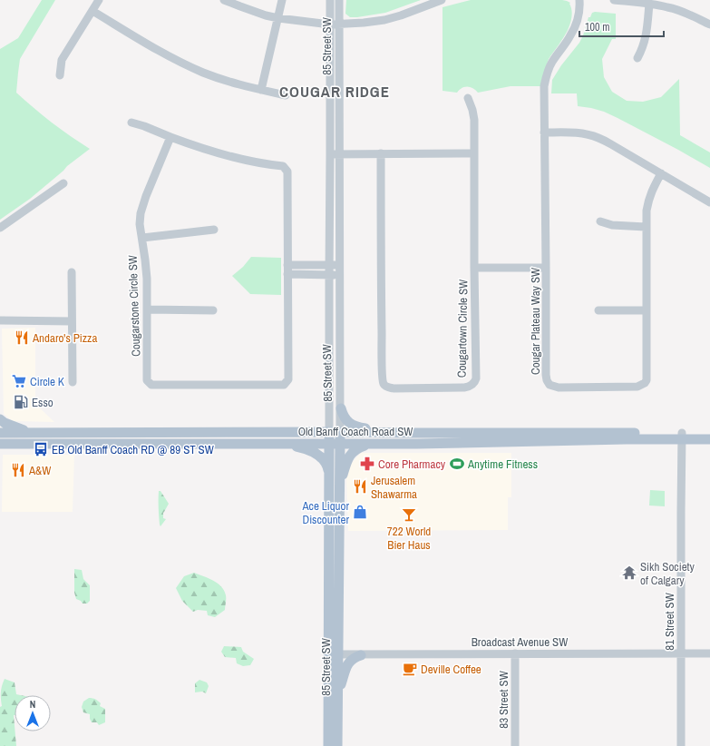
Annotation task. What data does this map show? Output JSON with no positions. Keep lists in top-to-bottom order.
{
  "streets": {
    "main road": ["85 Street SW", "Old Banff Coach Road SW"],
    "street": [
      "Cougarstone Circle SW",
      "Cougar Plateau Way SW",
      "Cougartown Circle SW",
      "81 Street SW",
      "Broadcast Avenue SW",
      "83 Street SW"
    ]
  },
  "crossings": [
    ["85 Street SW", "Old Banff Coach Road SW"],
    ["85 Street SW", "Broadcast Avenue SW"],
    ["Old Banff Coach Road SW", "81 Street SW"],
    ["81 Street SW", "Broadcast Avenue SW"],
    ["Broadcast Avenue SW", "83 Street SW"]
  ],
  "districts": ["COUGAR RIDGE"],
  "places": {
    "restaurant": ["Andaro's Pizza", "A&W", "Jerusalem Shawarma"],
    "supermarket": ["Circle K"],
    "fuel station": ["Esso"],
    "bus stop": ["EB Old Banff Coach RD @ 89 ST SW"],
    "pharmacy": ["Core Pharmacy"],
    "sports": ["Anytime Fitness"],
    "shop": ["Ace Liquor Discounter"],
    "bar": ["722 World Bier Haus"],
    "temple": ["Sikh Society of Calgary"],
    "cafe": ["Deville Coffee"]
  },
  "scale_bar": "100 m",
  "north": "top"
}
